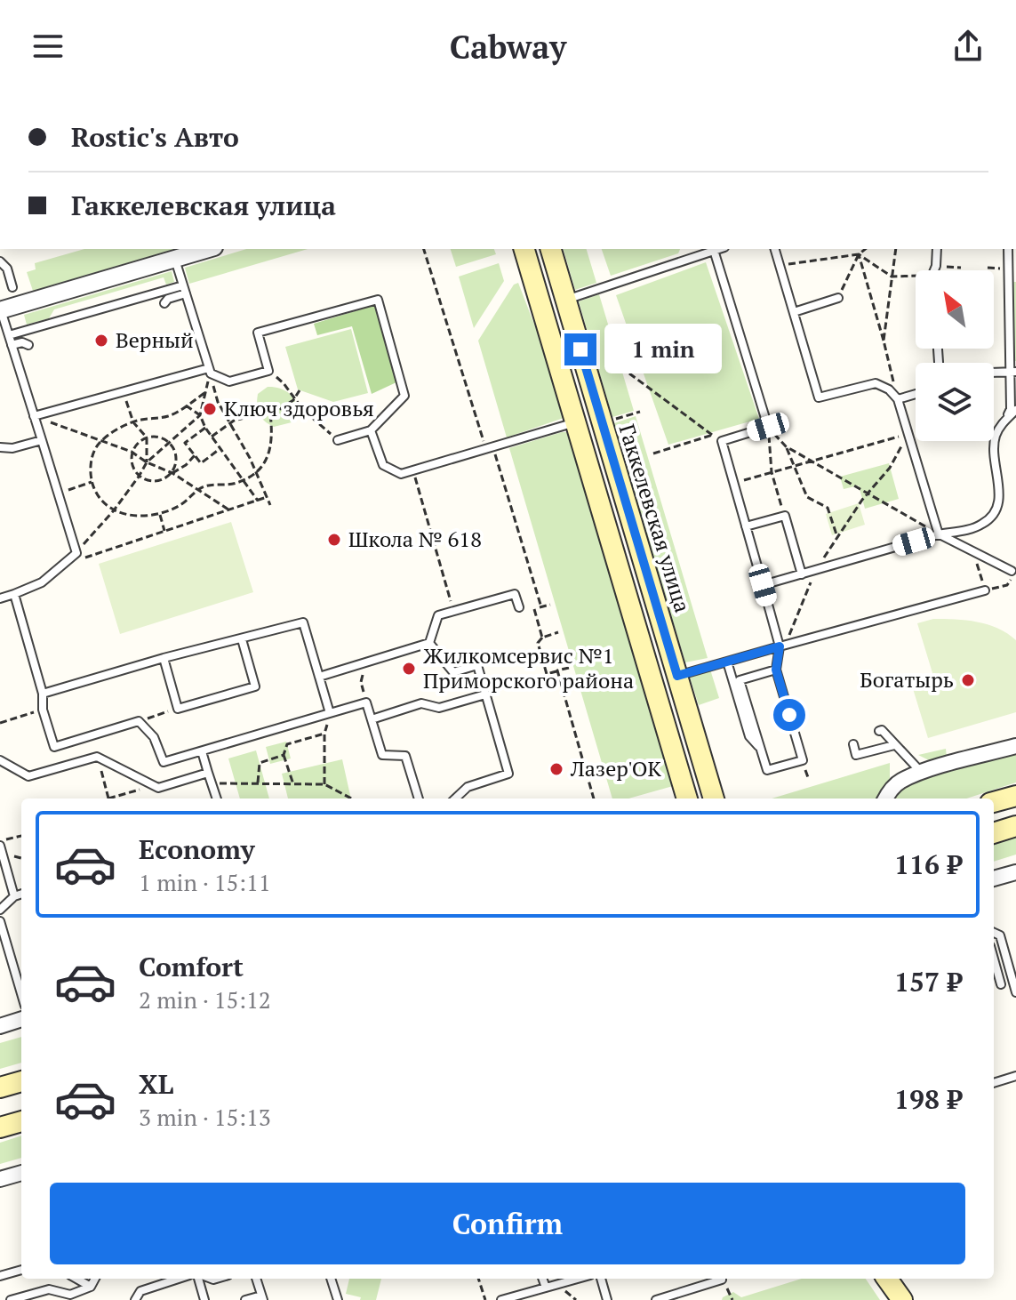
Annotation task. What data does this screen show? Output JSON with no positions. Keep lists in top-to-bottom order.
{
  "streets": {
    "main road": ["Гаккелевская улица"]
  },
  "places": [
    "Верный",
    "Ключ здоровья",
    "Школа № 618",
    "Жилкомсервис №1 Приморского района",
    "Богатырь",
    "Лазер'ОК"
  ],
  "north": "top left",
  "page": {
    "header": "Cabway",
    "banner": ["Rostic's Авто", "Гаккелевская улица"],
    "bubble": "1 min",
    "list": [
      {
        "name": "Economy",
        "note": "1 min · 15:11",
        "value": "116 ₽"
      },
      {
        "name": "Comfort",
        "note": "2 min · 15:12",
        "value": "157 ₽"
      },
      {
        "name": "XL",
        "note": "3 min · 15:13",
        "value": "198 ₽"
      }
    ],
    "buttons": "Confirm"
  }
}
